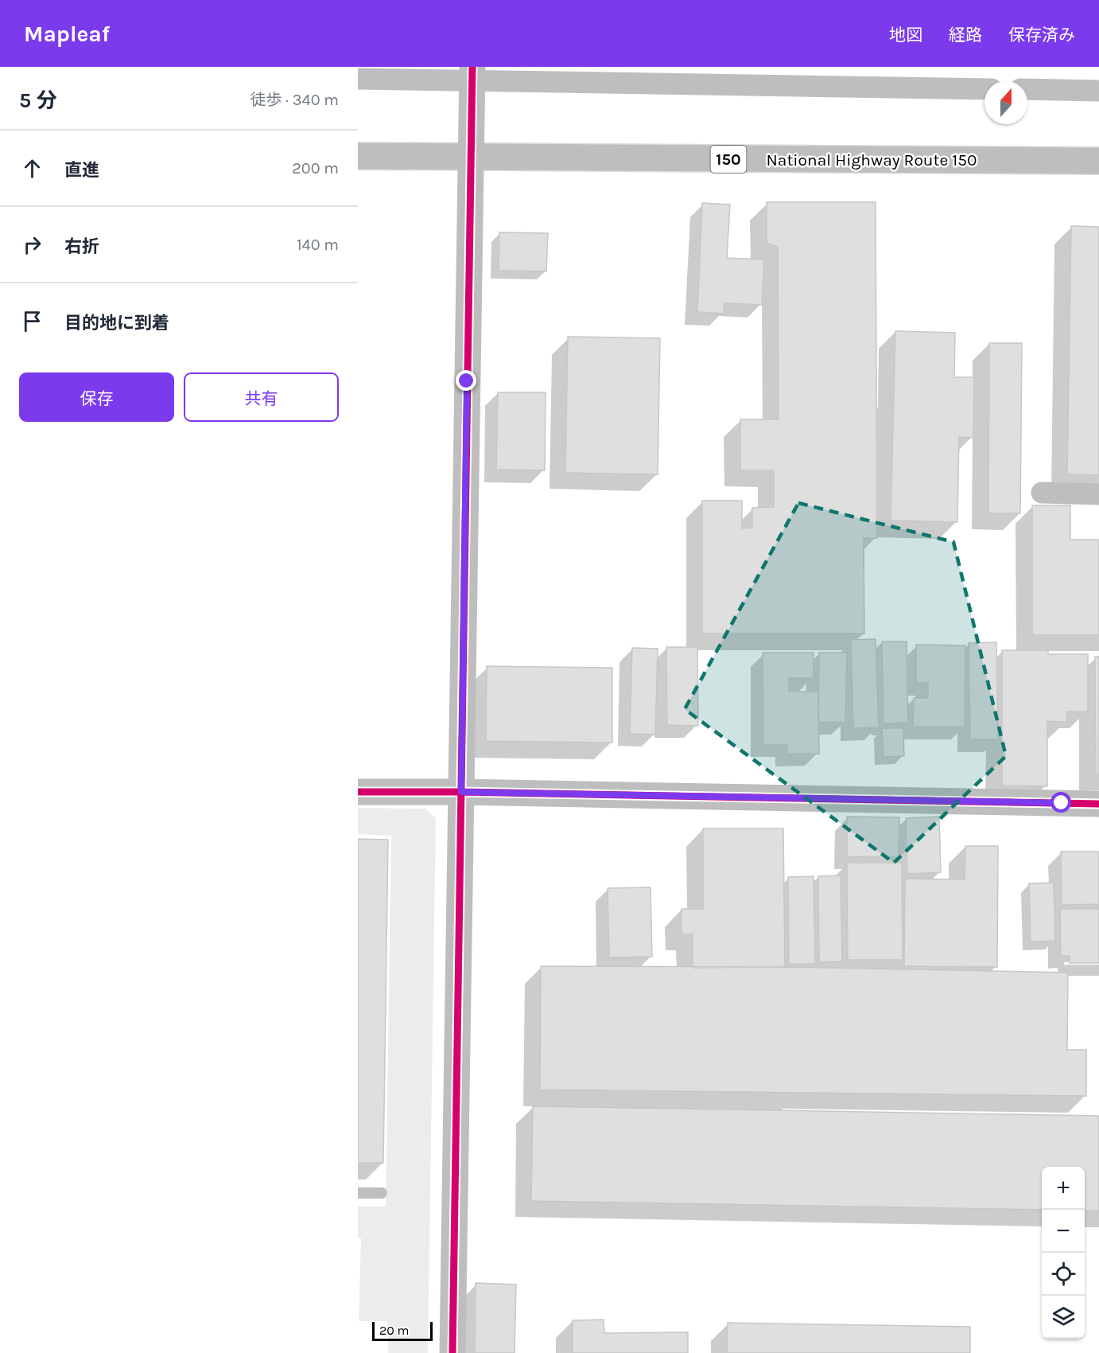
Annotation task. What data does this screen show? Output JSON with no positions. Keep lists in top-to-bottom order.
{
  "streets": {
    "main road": ["150", "National Highway Route 150"]
  },
  "scale_bar": "20 m",
  "north": "top",
  "page": {
    "header": "Mapleaf",
    "nav": ["地図", "経路", "保存済み"],
    "heading": ["5 分", "徒歩 · 340 m"],
    "list": [
      ["直進", "200 m"],
      ["右折", "140 m"],
      "目的地に到着"
    ],
    "buttons": ["保存", "共有"],
    "map_buttons": ["+", "−"],
    "scale": "20 m"
  }
}
